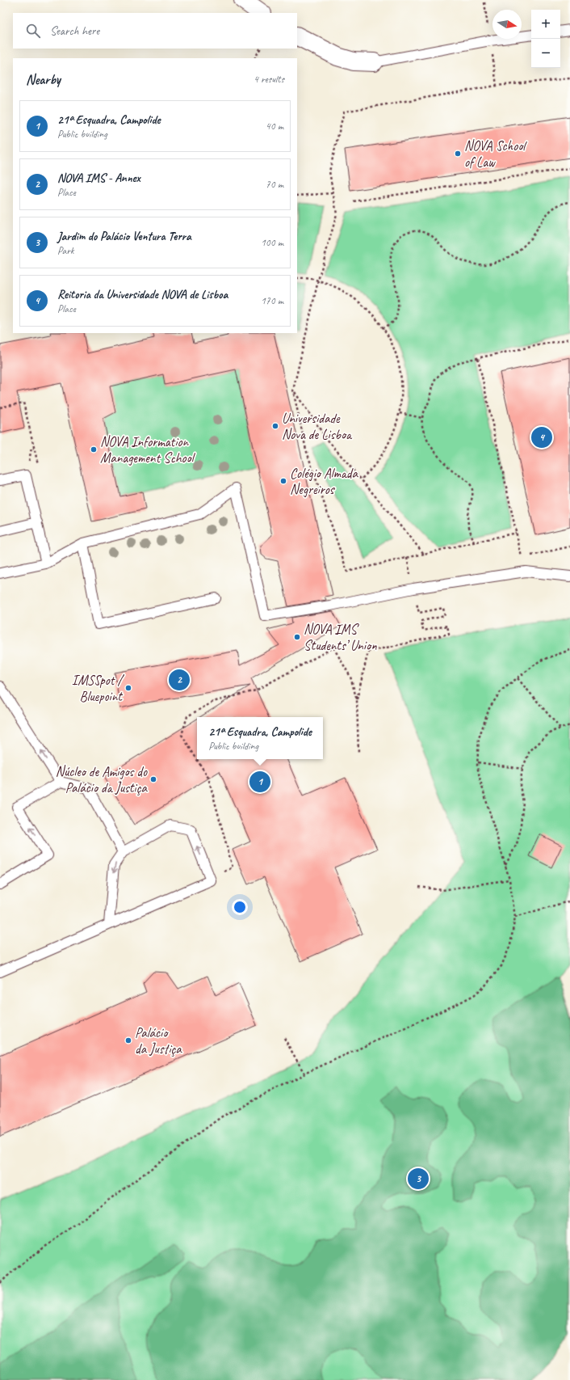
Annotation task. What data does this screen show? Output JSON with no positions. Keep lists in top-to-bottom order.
{
  "places": [
    "NOVA School of Law",
    "Universidade Nova de Lisboa",
    "NOVA Information Management School",
    "Colégio Almada Negreiros",
    "NOVA IMS Students’ Union",
    "IMSSpot / Bluepoint",
    "Núcleo de Amigos do Palácio da Justiça",
    "Palácio da Justiça"
  ],
  "north": "right",
  "page": {
    "map_buttons": ["+", "−"],
    "search": "Search here",
    "heading": ["Nearby", "4 results"],
    "list": [
      {
        "mark": "1",
        "name": "21ª Esquadra, Campolide",
        "note": "Public building",
        "value": "40 m"
      },
      {
        "mark": "2",
        "name": "NOVA IMS - Annex",
        "note": "Place",
        "value": "70 m"
      },
      {
        "mark": "3",
        "name": "Jardim do Palácio Ventura Terra",
        "note": "Park",
        "value": "100 m"
      },
      {
        "mark": "4",
        "name": "Reitoria da Universidade NOVA de Lisboa",
        "note": "Place",
        "value": "170 m"
      }
    ],
    "pins": [
      "4",
      "2",
      "1",
      "3"
    ],
    "popup": ["21ª Esquadra, Campolide", "Public building"]
  }
}
